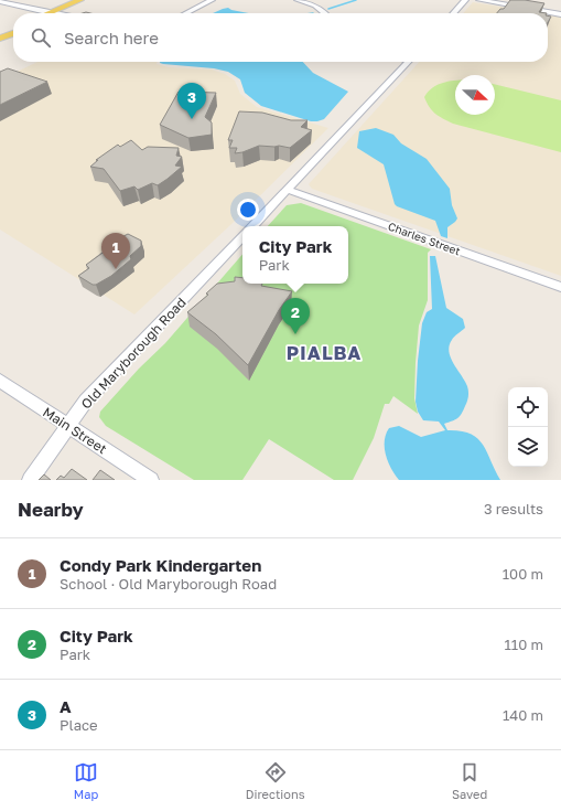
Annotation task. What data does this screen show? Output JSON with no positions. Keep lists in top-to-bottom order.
{
  "streets": {
    "street": ["Charles Street", "Old Maryborough Road", "Main Street"]
  },
  "crossings": [
    ["Old Maryborough Road", "Main Street"]
  ],
  "districts": ["PIALBA"],
  "north": "right",
  "page": {
    "search": "Search here",
    "pins": ["3", "1", "2"],
    "popup": ["City Park", "Park"],
    "heading": ["Nearby", "3 results"],
    "list": [
      {
        "mark": "1",
        "name": "Condy Park Kindergarten",
        "note": "School · Old Maryborough Road",
        "value": "100 m"
      },
      {
        "mark": "2",
        "name": "City Park",
        "note": "Park",
        "value": "110 m"
      },
      {
        "mark": "3",
        "name": "A",
        "note": "Place",
        "value": "140 m"
      }
    ],
    "nav": ["Map", "Directions", "Saved"]
  }
}
